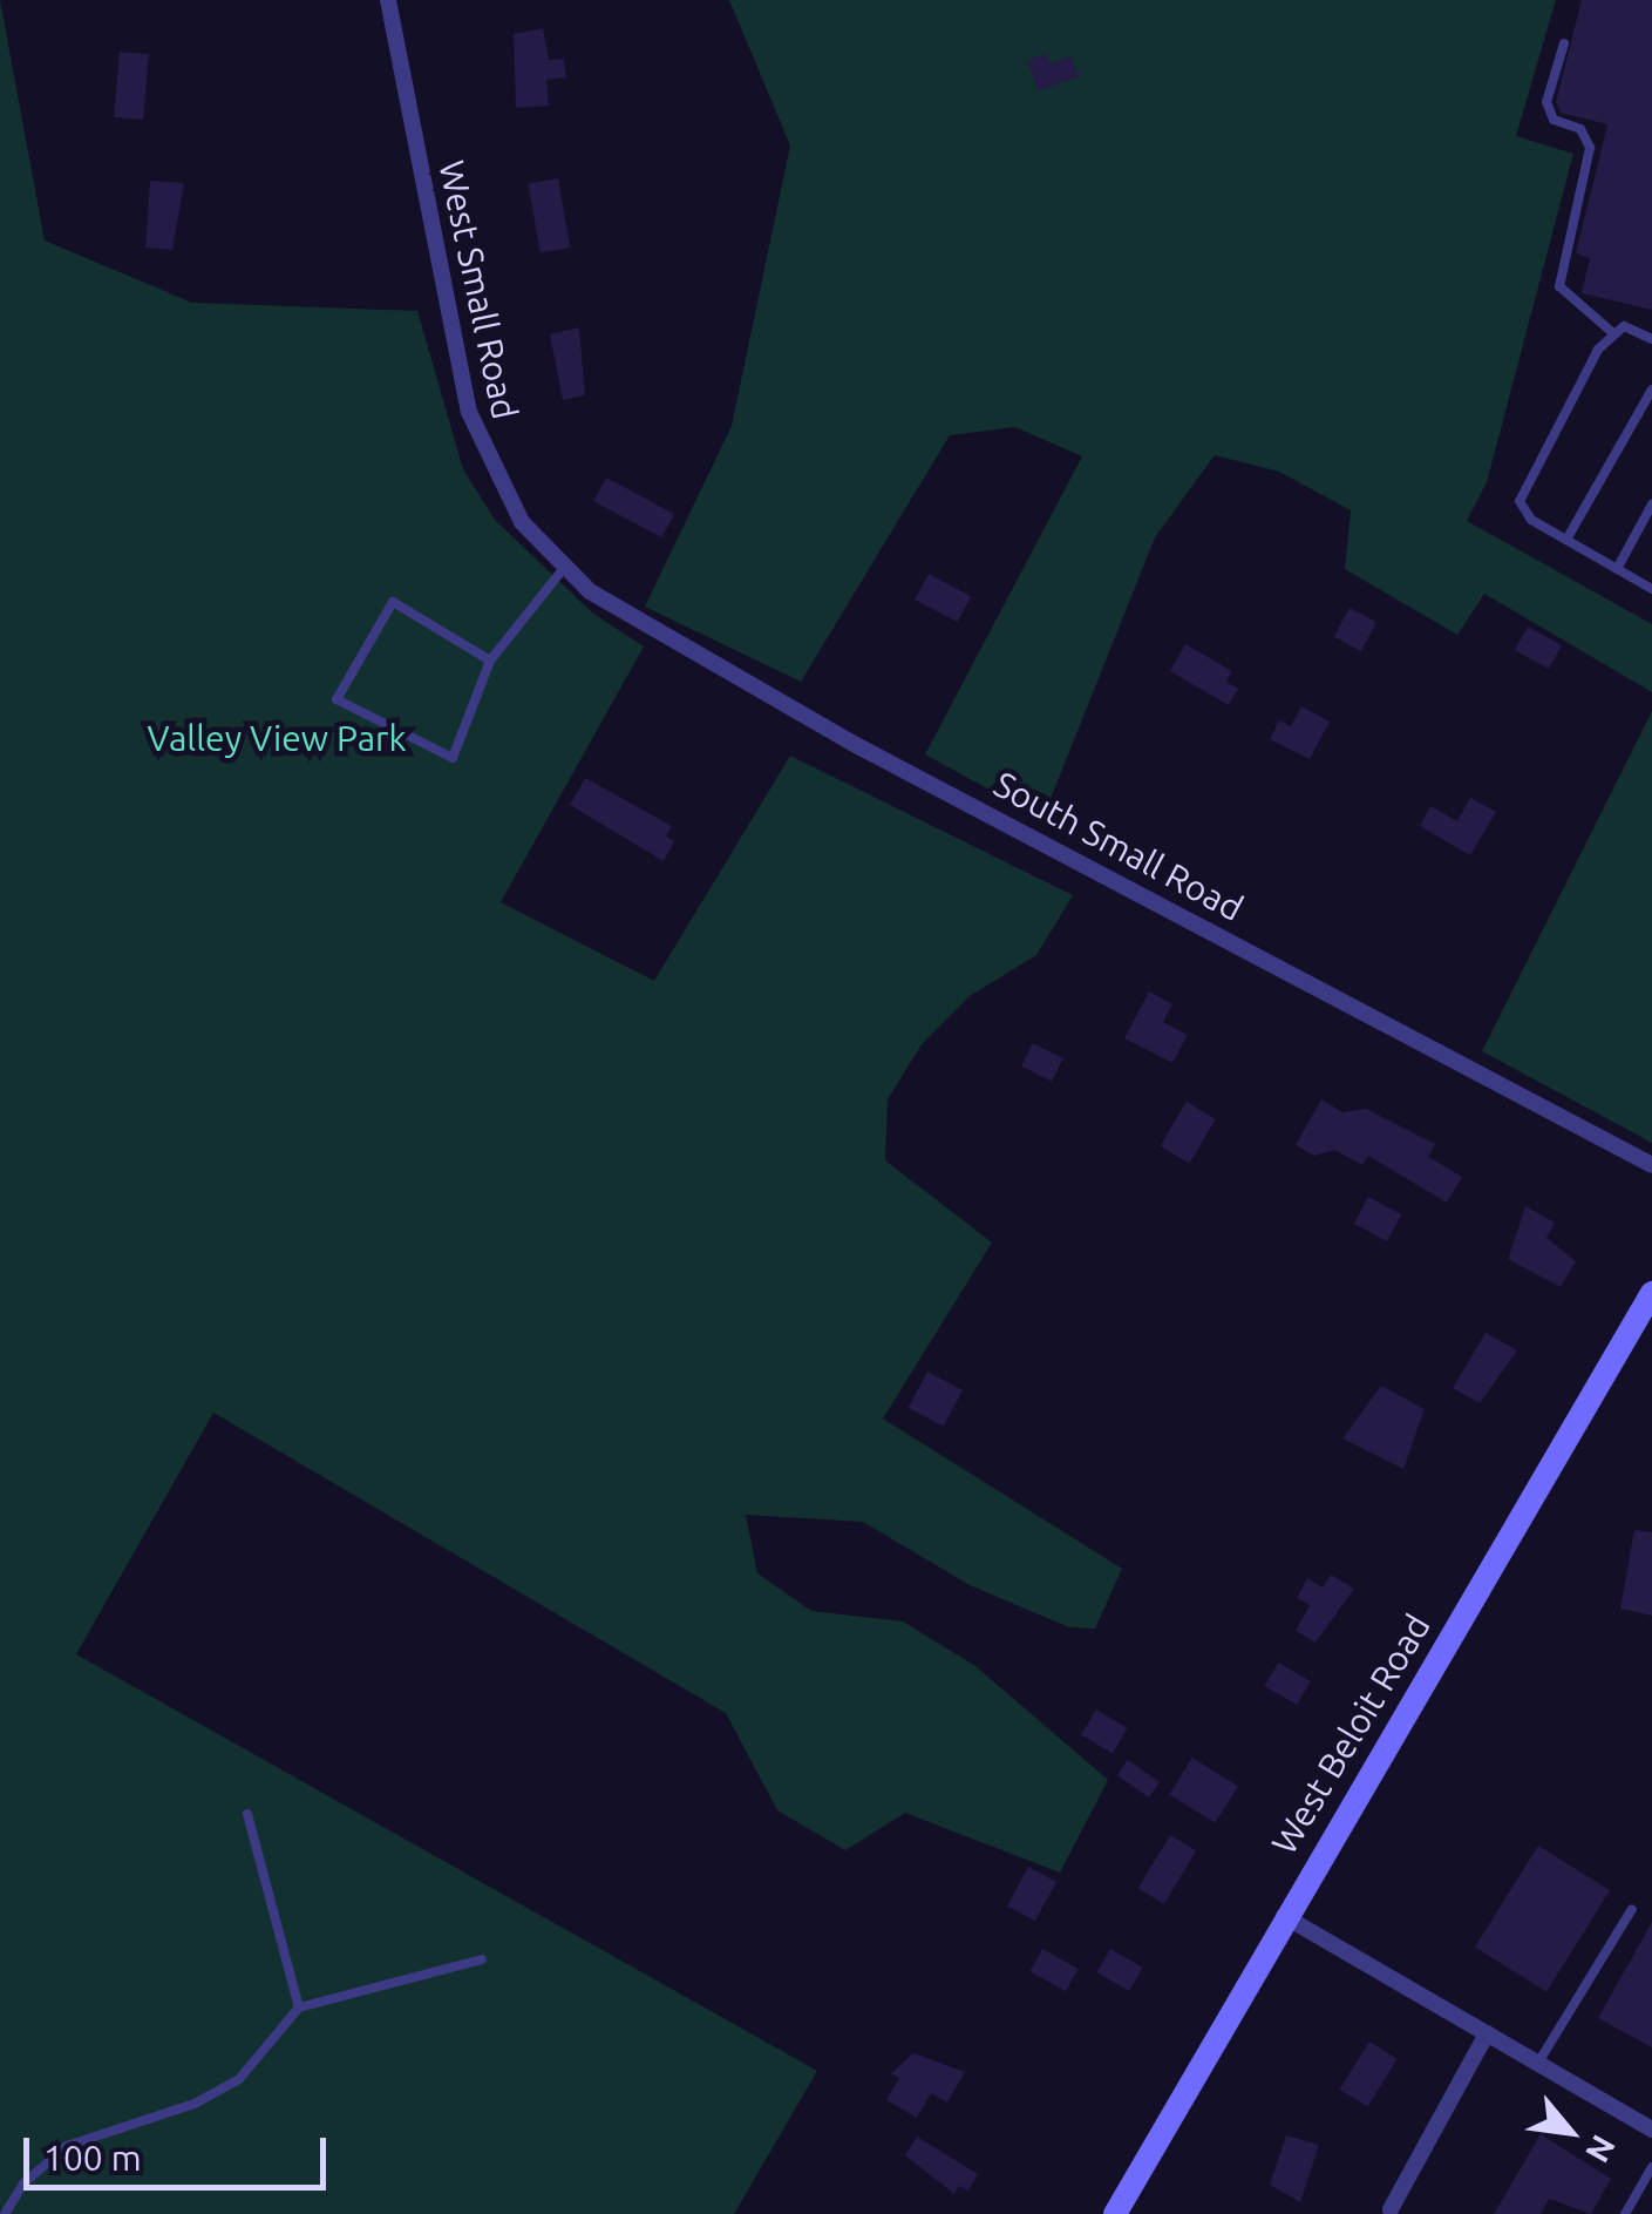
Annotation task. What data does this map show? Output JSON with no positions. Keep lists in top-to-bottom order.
{
  "streets": {
    "main road": ["West Beloit Road"],
    "street": ["West Small Road", "South Small Road"]
  },
  "crossings": [
    ["West Small Road", "South Small Road"]
  ],
  "parks": ["Valley View Park"],
  "scale_bar": "100 m",
  "north": "bottom right"
}
